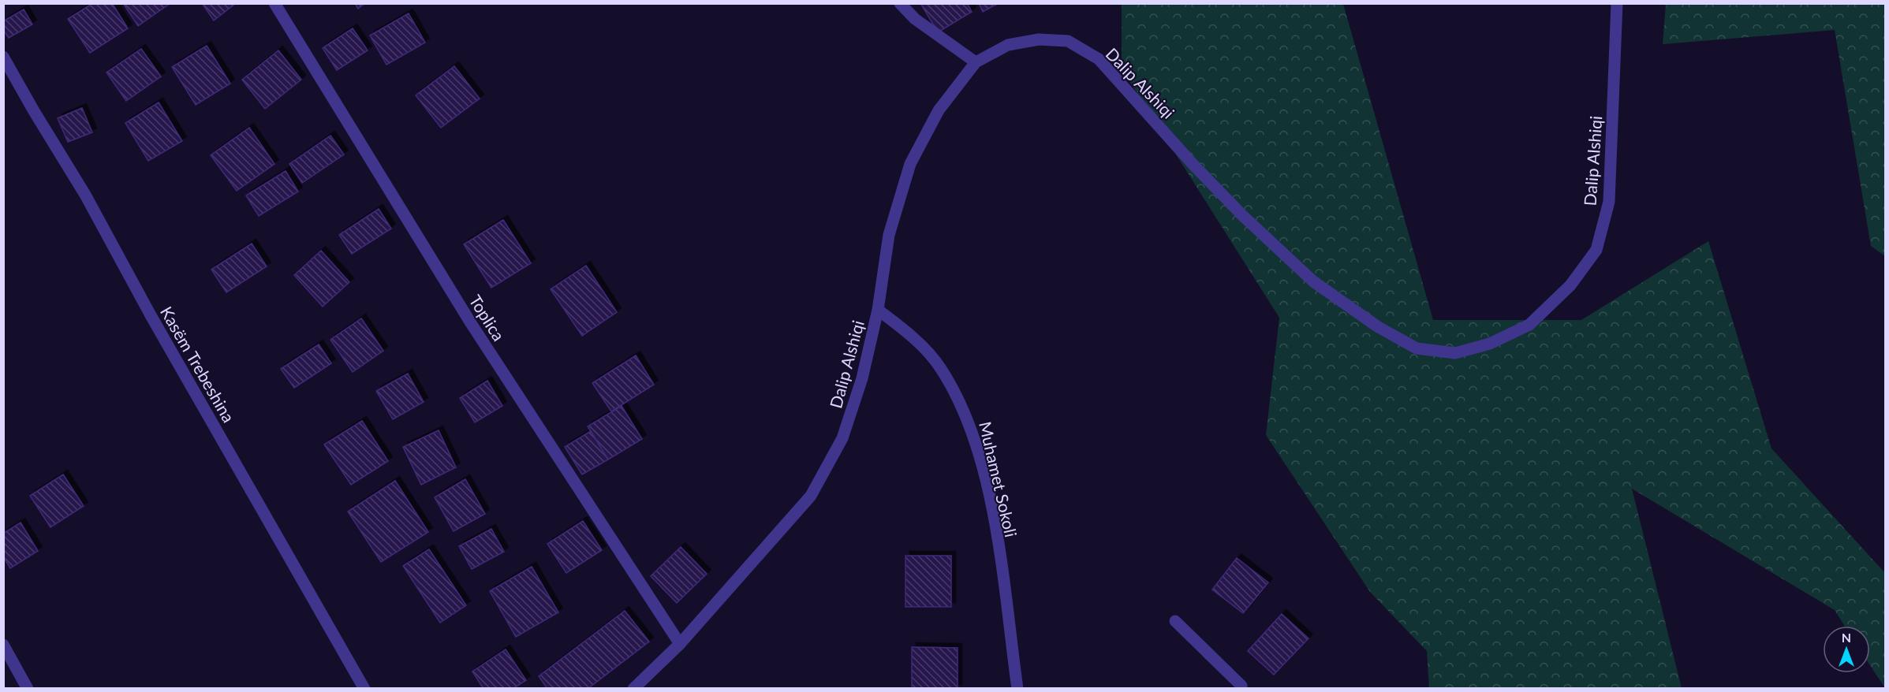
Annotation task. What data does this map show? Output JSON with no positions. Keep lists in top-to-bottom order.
{
  "streets": {
    "street": [
      "Dalip Alshiqi",
      "Toplica",
      "Kasëm Trebeshina",
      "Muhamet Sokoli"
    ]
  },
  "crossings": [
    ["Dalip Alshiqi", "Toplica"],
    ["Dalip Alshiqi", "Muhamet Sokoli"]
  ],
  "north": "top"
}
